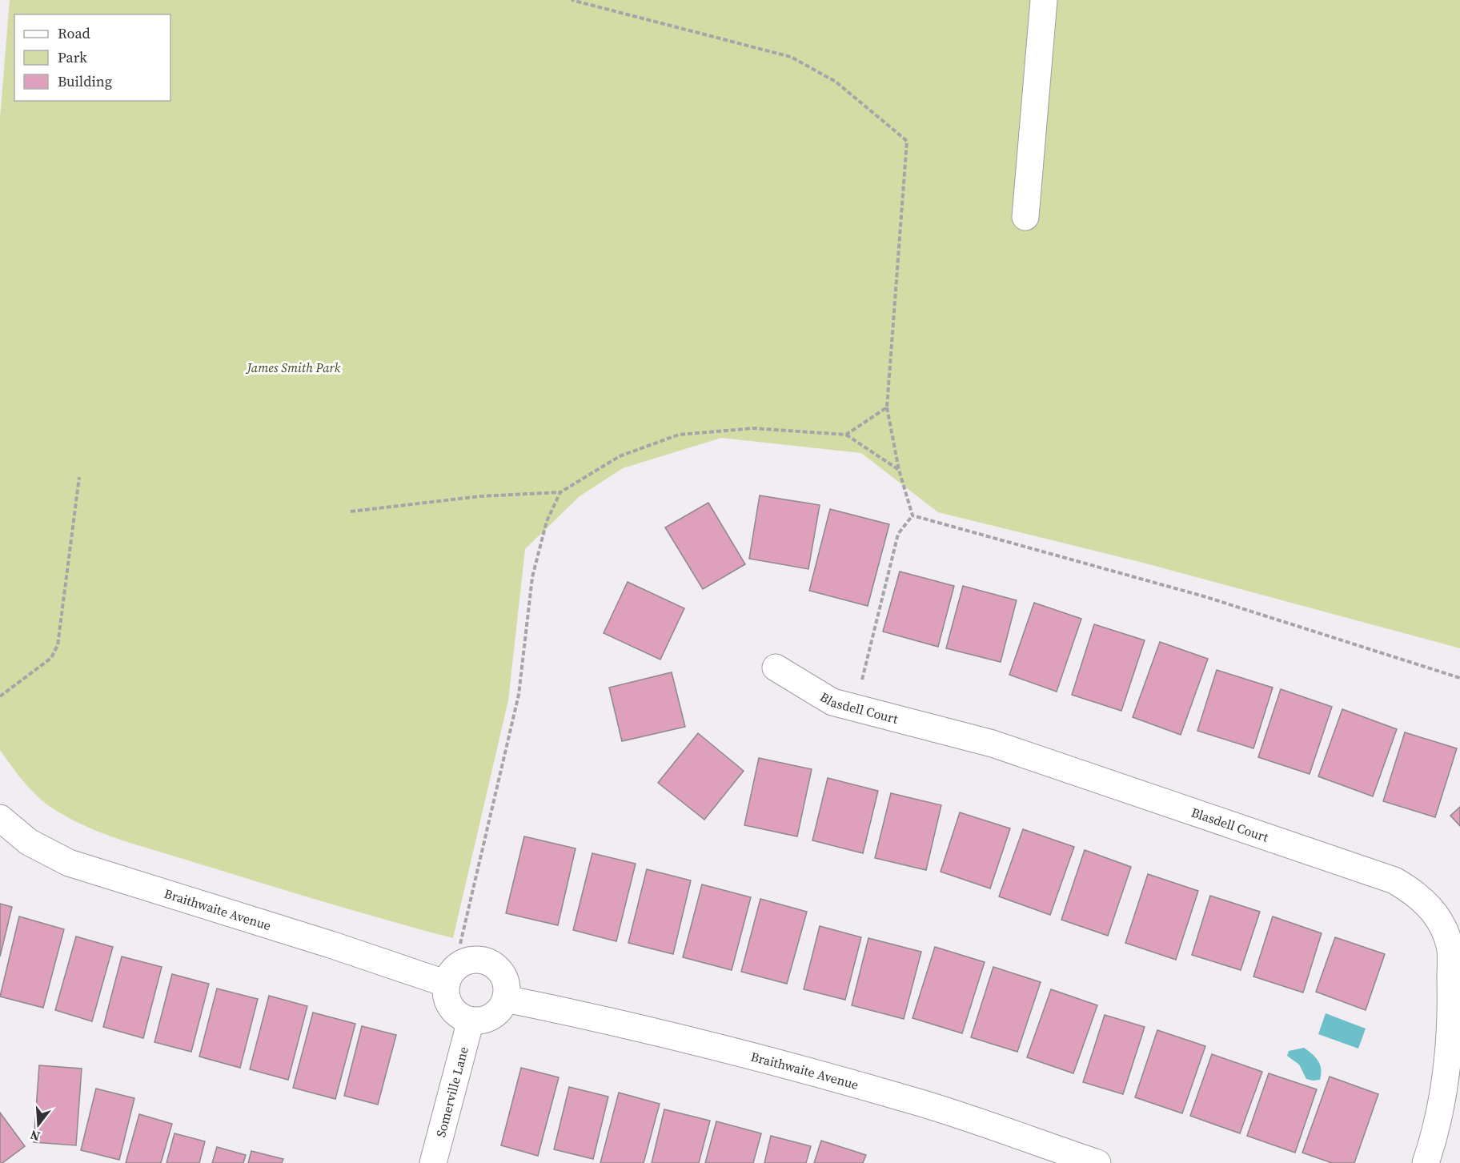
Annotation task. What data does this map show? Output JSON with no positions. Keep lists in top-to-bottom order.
{
  "streets": {
    "street": ["Blasdell Court", "Braithwaite Avenue", "Somerville Lane"]
  },
  "crossings": [
    ["Braithwaite Avenue", "Somerville Lane"]
  ],
  "parks": ["James Smith Park"],
  "legend": ["Road", "Park", "Building"],
  "north": "bottom"
}
